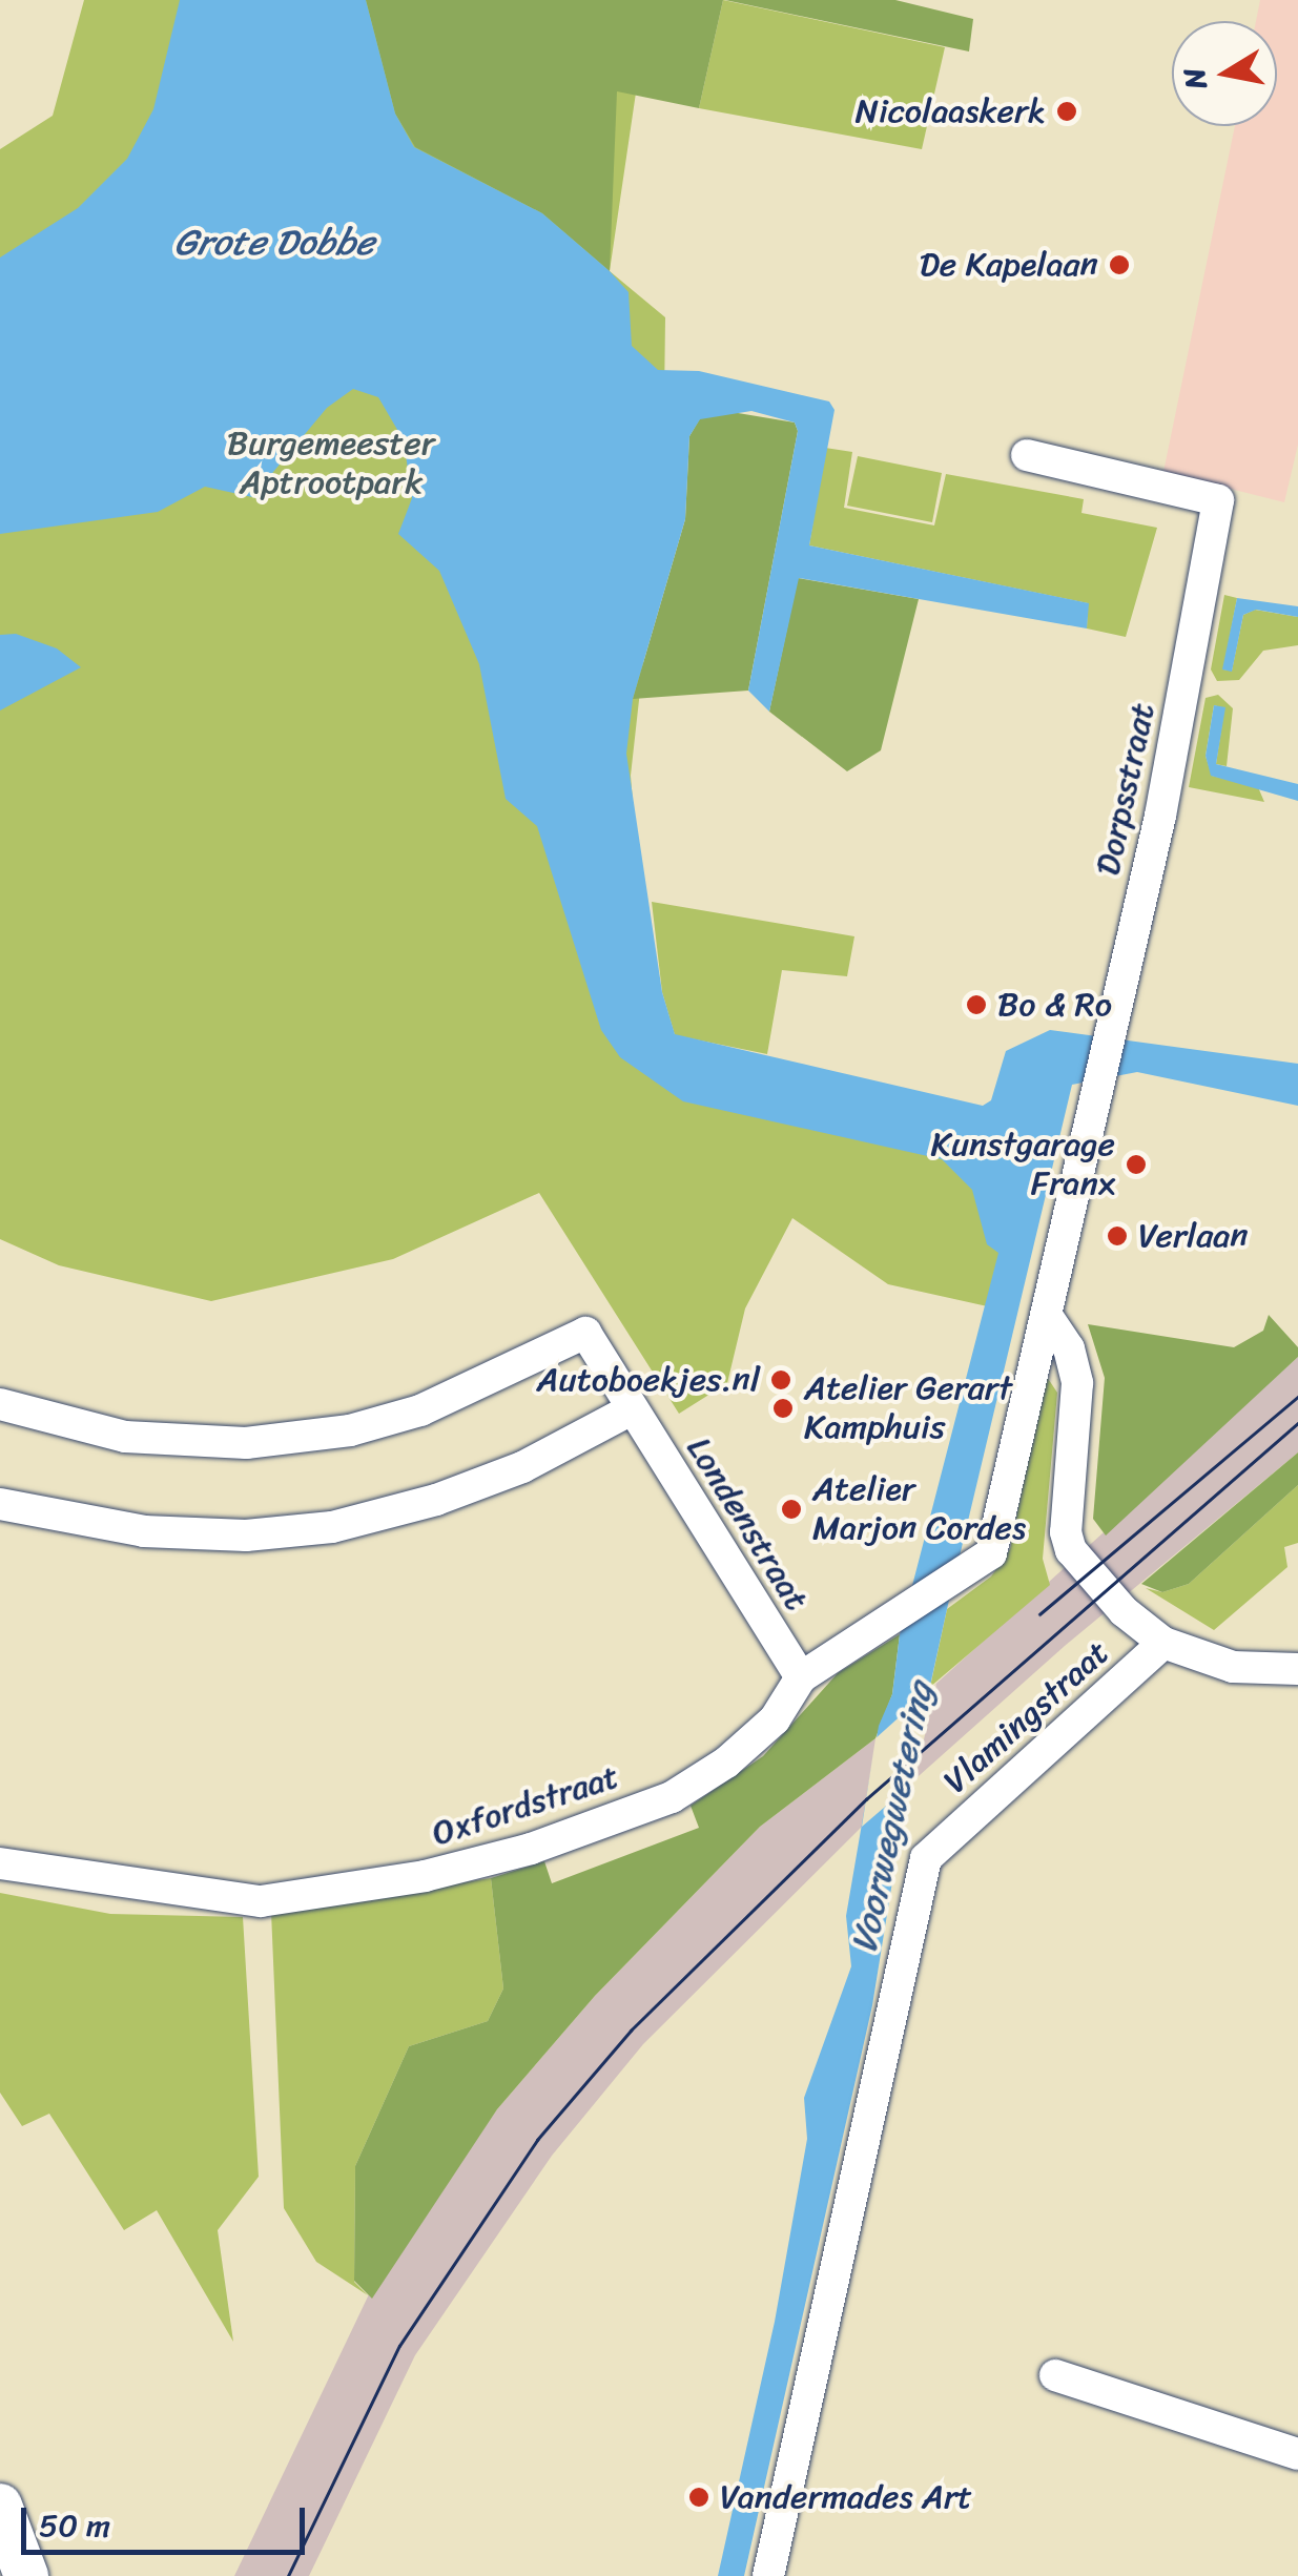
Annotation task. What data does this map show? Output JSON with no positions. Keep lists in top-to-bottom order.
{
  "streets": {
    "street": [
      "Dorpsstraat",
      "Londenstraat",
      "Vlamingstraat",
      "Oxfordstraat"
    ]
  },
  "crossings": [
    ["Dorpsstraat", "Vlamingstraat"],
    ["Dorpsstraat", "Oxfordstraat"],
    ["Londenstraat", "Oxfordstraat"],
    ["Vlamingstraat", "Oxfordstraat"]
  ],
  "water": ["Grote Dobbe", "Voorwegwetering"],
  "parks": ["Burgemeester Aptrootpark"],
  "places": [
    "Nicolaaskerk",
    "De Kapelaan",
    "Bo & Ro",
    "Kunstgarage Franx",
    "Verlaan",
    "Autoboekjes.nl",
    "Atelier Gerart Kamphuis",
    "Atelier Marjon Cordes",
    "Vandermades Art"
  ],
  "scale_bar": "50 m",
  "north": "left"
}
